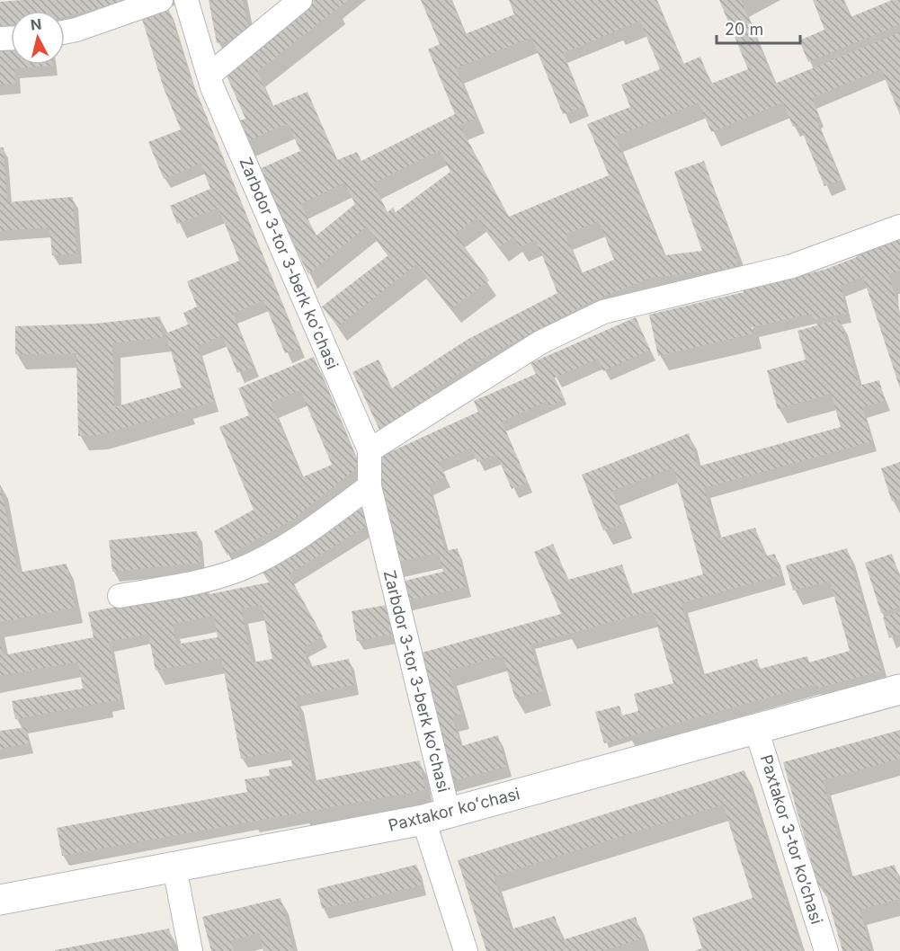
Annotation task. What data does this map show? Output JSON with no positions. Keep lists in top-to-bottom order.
{
  "streets": {
    "main road": ["Paxtakor koʻchasi"],
    "street": ["Zarbdor 3-tor 3-berk koʻchasi", "Paxtakor 3-tor koʼchasi"]
  },
  "crossings": [
    ["Zarbdor 3-tor 3-berk koʻchasi", "Paxtakor koʻchasi"],
    ["Paxtakor koʻchasi", "Paxtakor 3-tor koʼchasi"]
  ],
  "scale_bar": "20 m",
  "north": "top"
}
